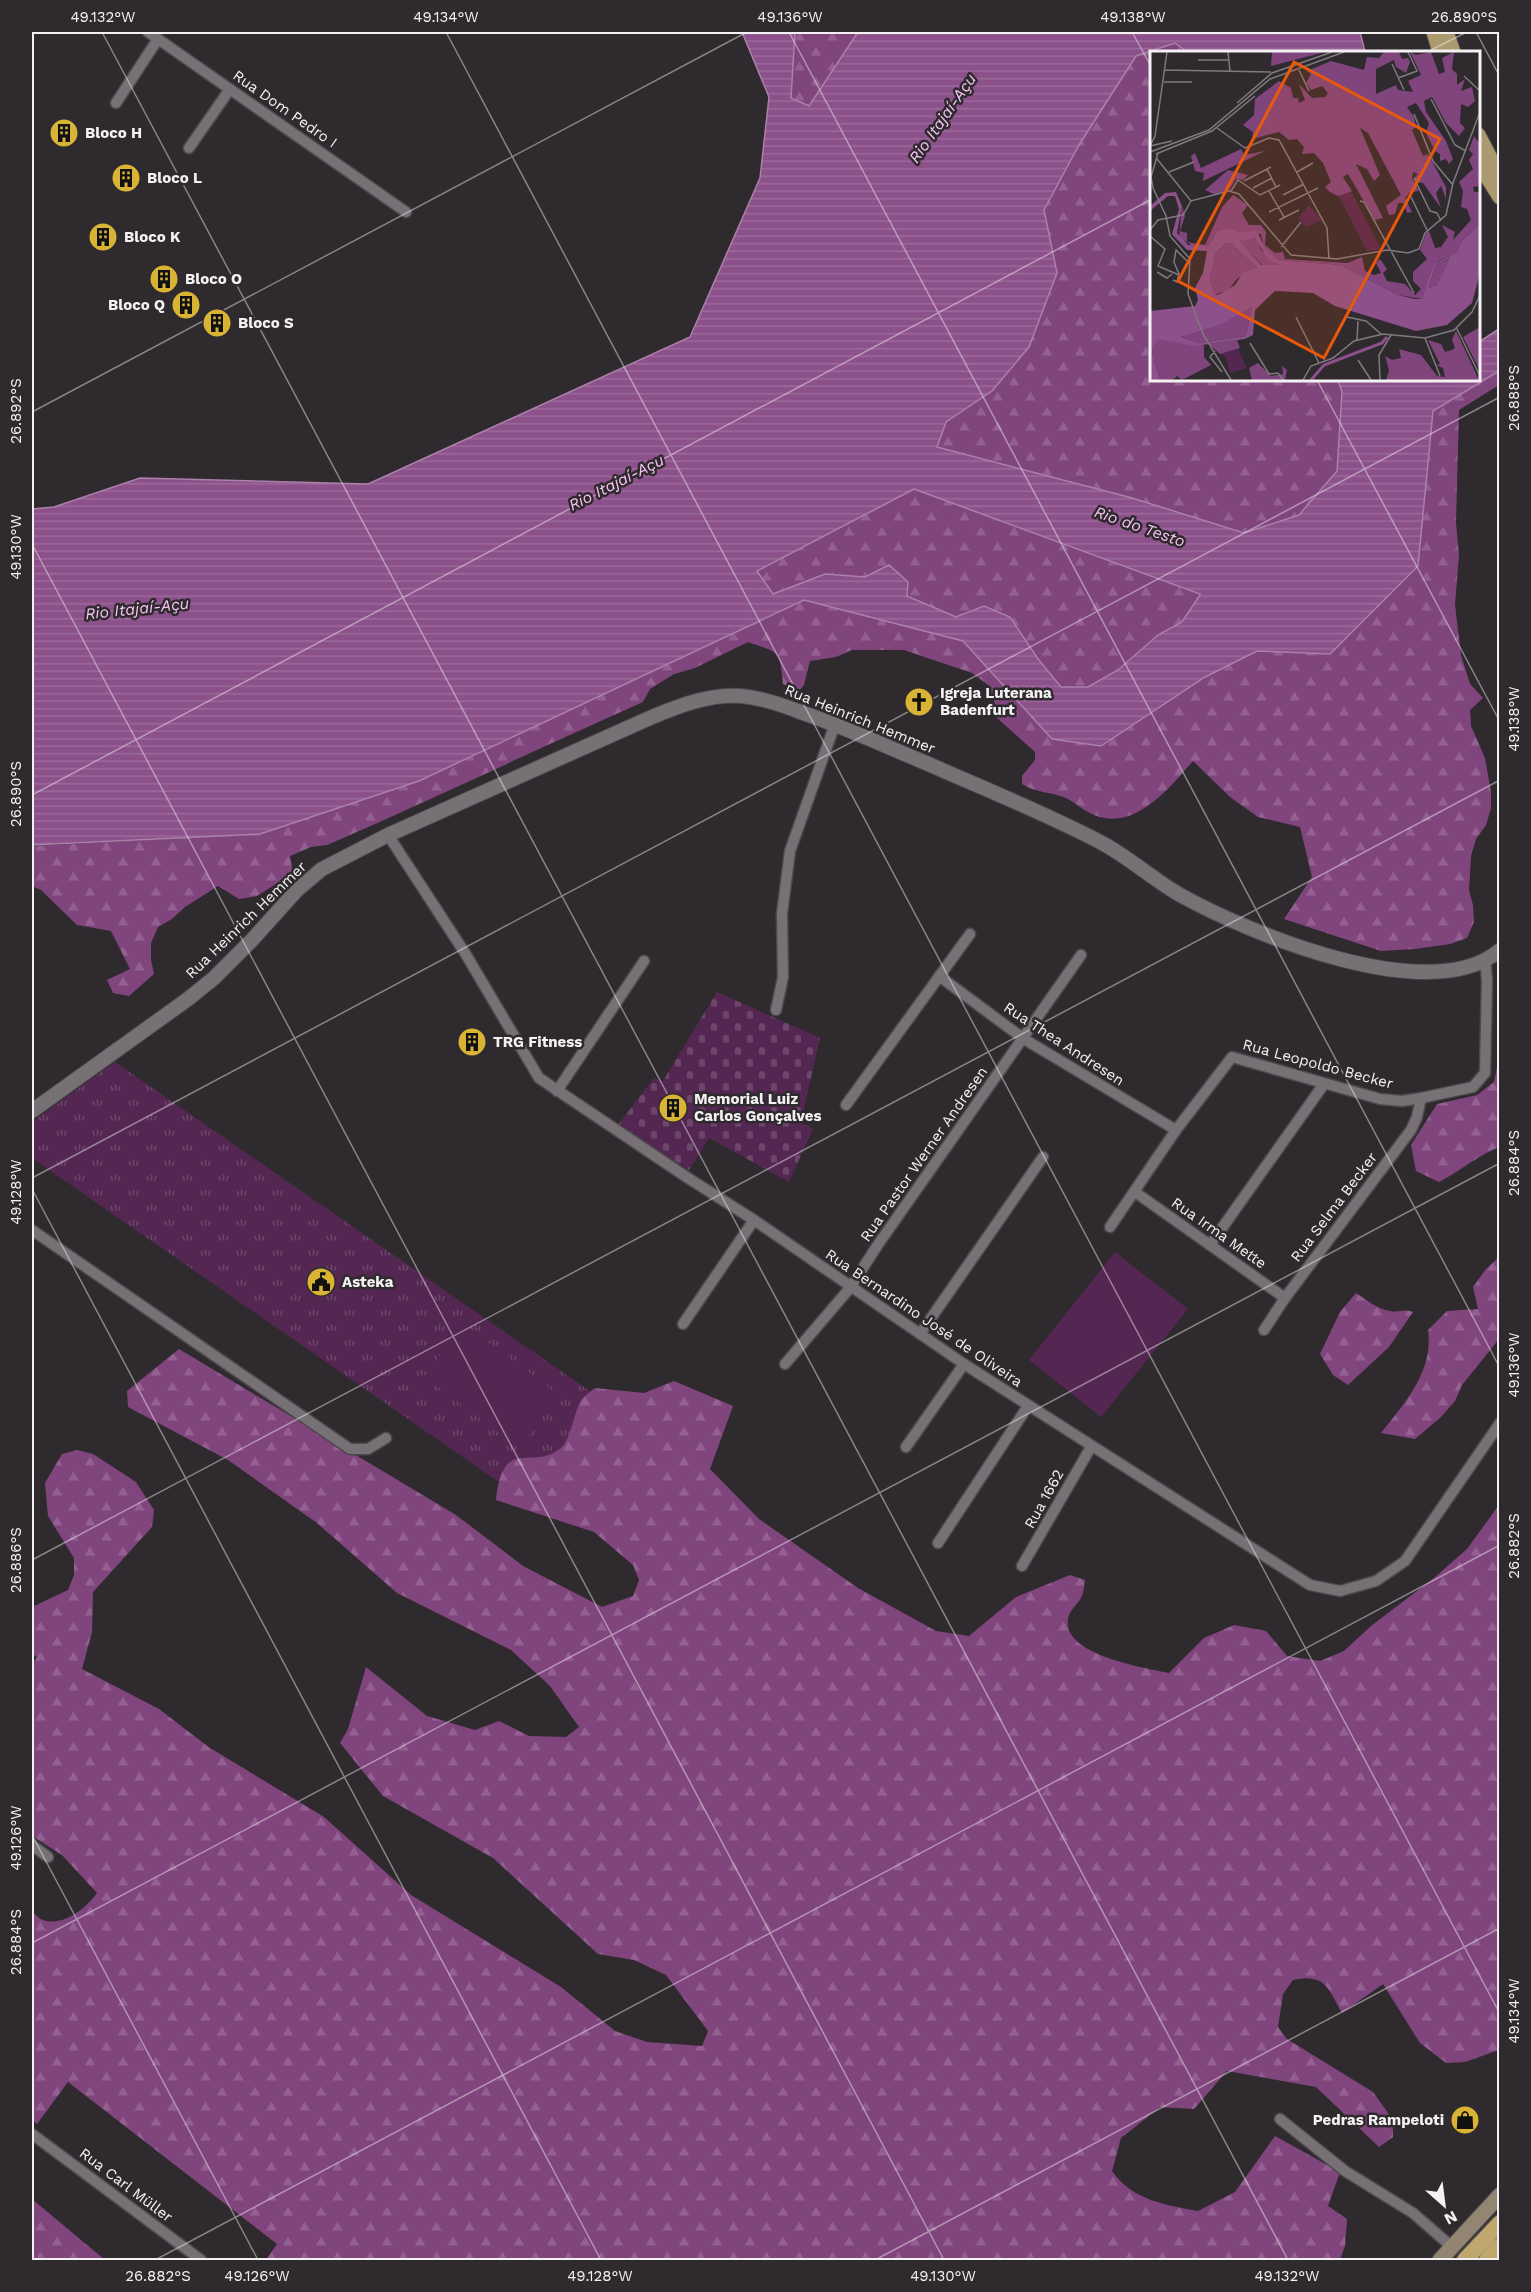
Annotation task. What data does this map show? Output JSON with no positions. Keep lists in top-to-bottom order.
{
  "streets": {
    "street": [
      "Rua Dom Pedro I",
      "Rua Heinrich Hemmer",
      "Rua Thea Andresen",
      "Rua Leopoldo Becker",
      "Rua Pastor Werner Andresen",
      "Rua Selma Becker",
      "Rua Irma Mette",
      "Rua Bernardino José de Oliveira",
      "Rua 1662",
      "Rua Carl Müller"
    ]
  },
  "crossings": [
    ["Rua Heinrich Hemmer", "Rua Leopoldo Becker"],
    ["Rua Heinrich Hemmer", "Rua Bernardino José de Oliveira"],
    ["Rua Thea Andresen", "Rua Leopoldo Becker"],
    ["Rua Thea Andresen", "Rua Pastor Werner Andresen"],
    ["Rua Leopoldo Becker", "Rua Selma Becker"],
    ["Rua Leopoldo Becker", "Rua Irma Mette"],
    ["Rua Pastor Werner Andresen", "Rua Bernardino José de Oliveira"],
    ["Rua Selma Becker", "Rua Irma Mette"],
    ["Rua Bernardino José de Oliveira", "Rua 1662"]
  ],
  "water": ["Rio Itajaí-Açu", "Rio do Testo"],
  "places": {
    "building": [
      "Bloco H",
      "Bloco L",
      "Bloco K",
      "Bloco O",
      "Bloco Q",
      "Bloco S",
      "TRG Fitness",
      "Memorial Luiz Carlos Gonçalves"
    ],
    "church": ["Igreja Luterana Badenfurt"],
    "public building": ["Asteka"],
    "shop": ["Pedras Rampeloti"]
  },
  "north": "bottom right",
  "coordinates": [
    "49.132°W",
    "49.134°W",
    "49.136°W",
    "49.138°W",
    "26.890°S",
    "26.888°S",
    "26.892°S",
    "49.130°W",
    "26.884°S",
    "49.128°W",
    "26.882°S",
    "26.886°S",
    "49.126°W"
  ]
}
